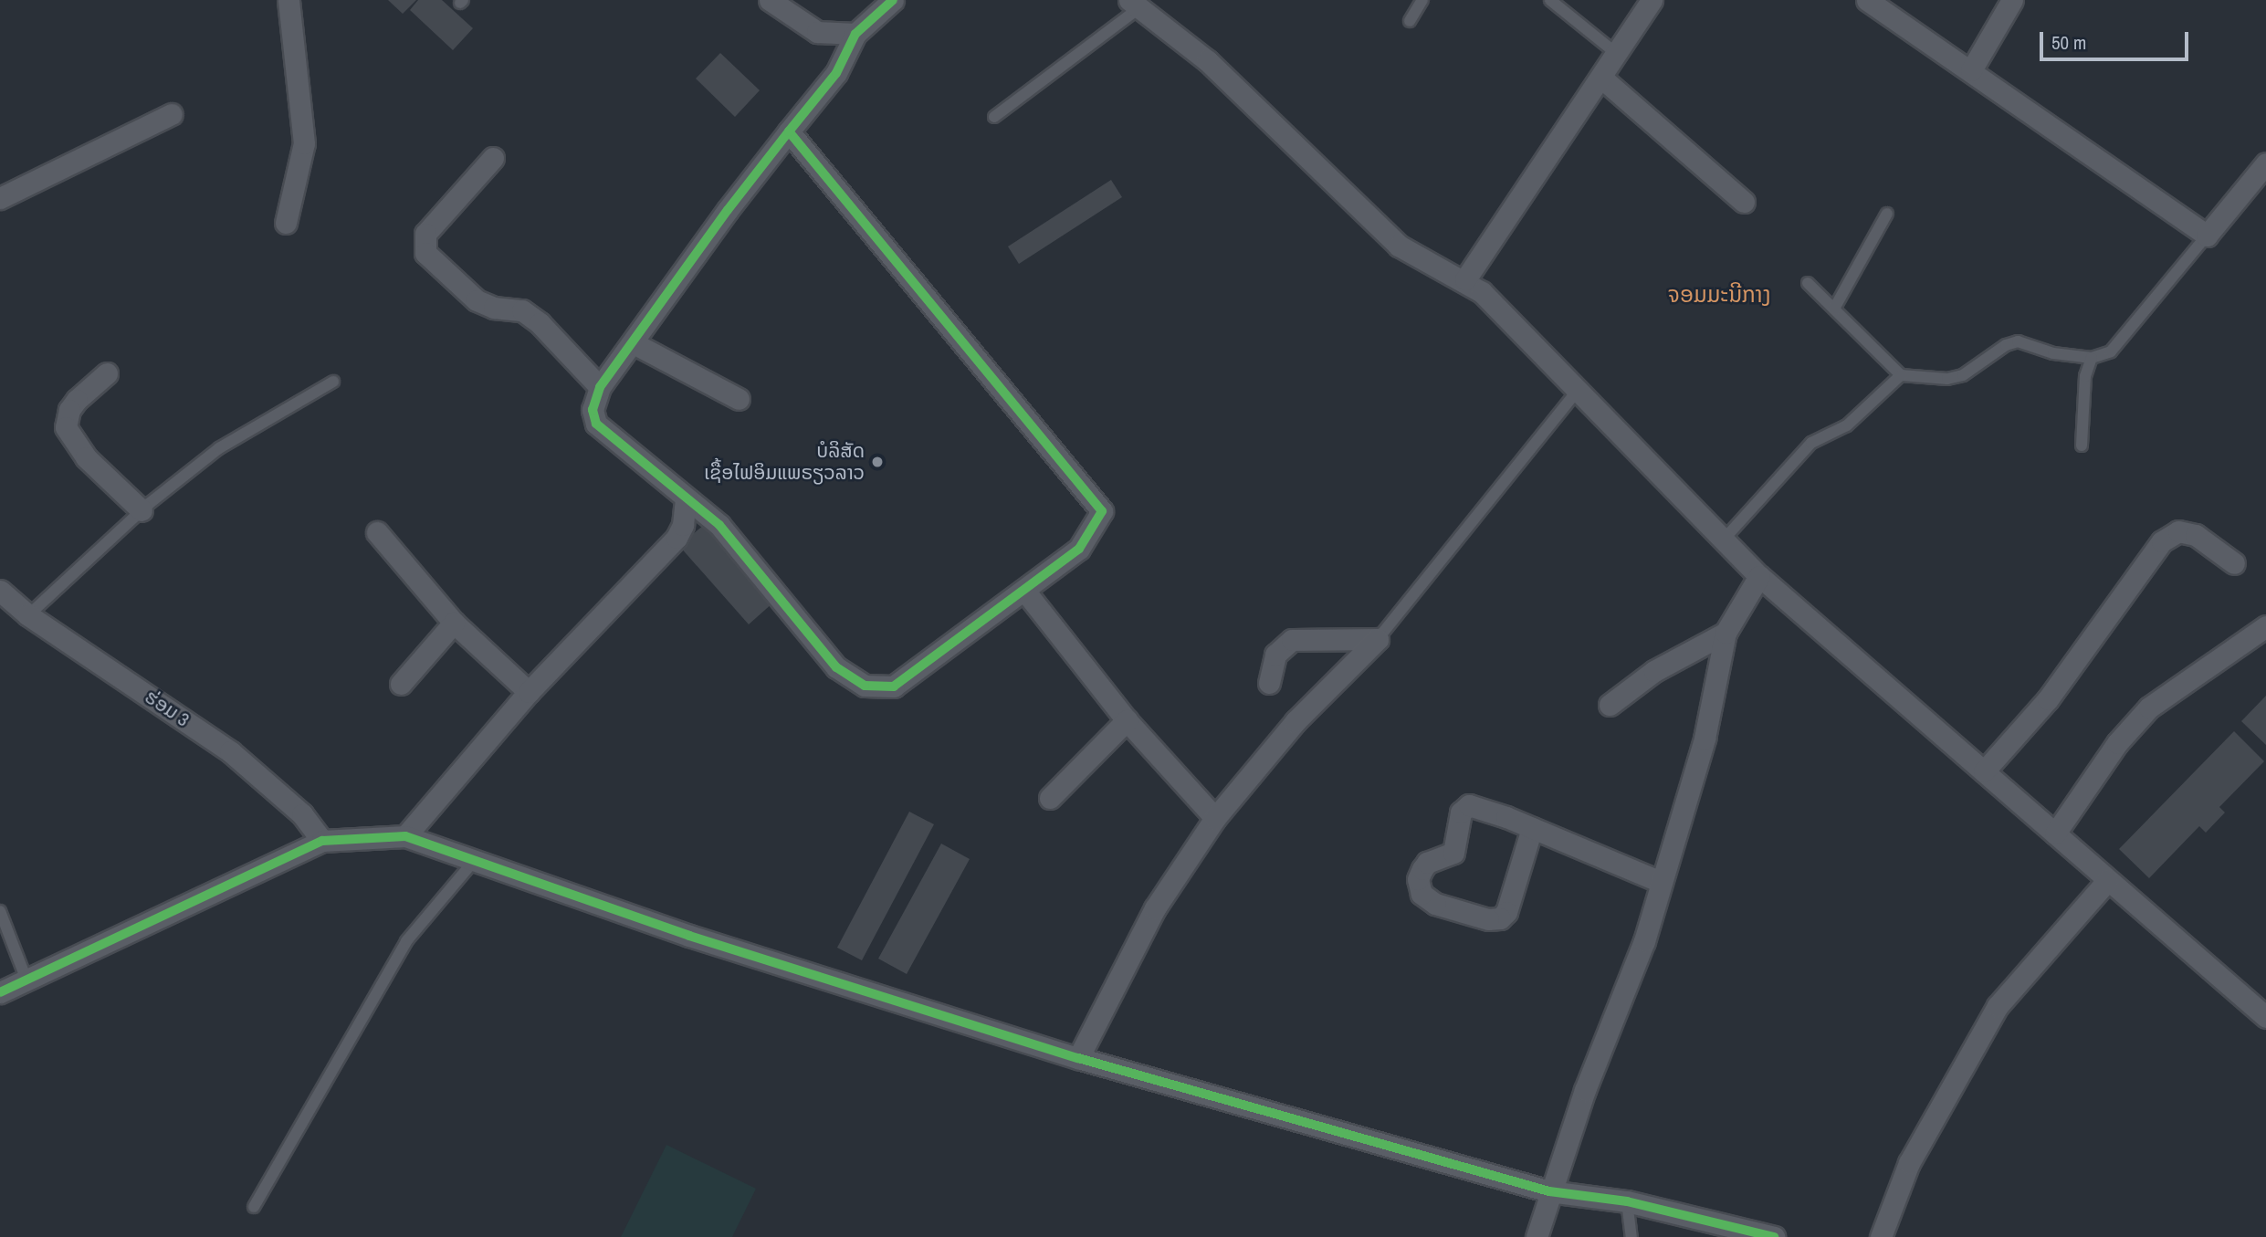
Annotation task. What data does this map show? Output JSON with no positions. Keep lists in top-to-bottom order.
{
  "streets": {
    "street": ["ຮ່ອມ 3"]
  },
  "districts": ["ຈອມມະນີກາງ"],
  "places": ["ບໍລິສັດ ເຊື້ອໄຟອິມແພຣຽວລາວ"],
  "scale_bar": "50 m"
}
